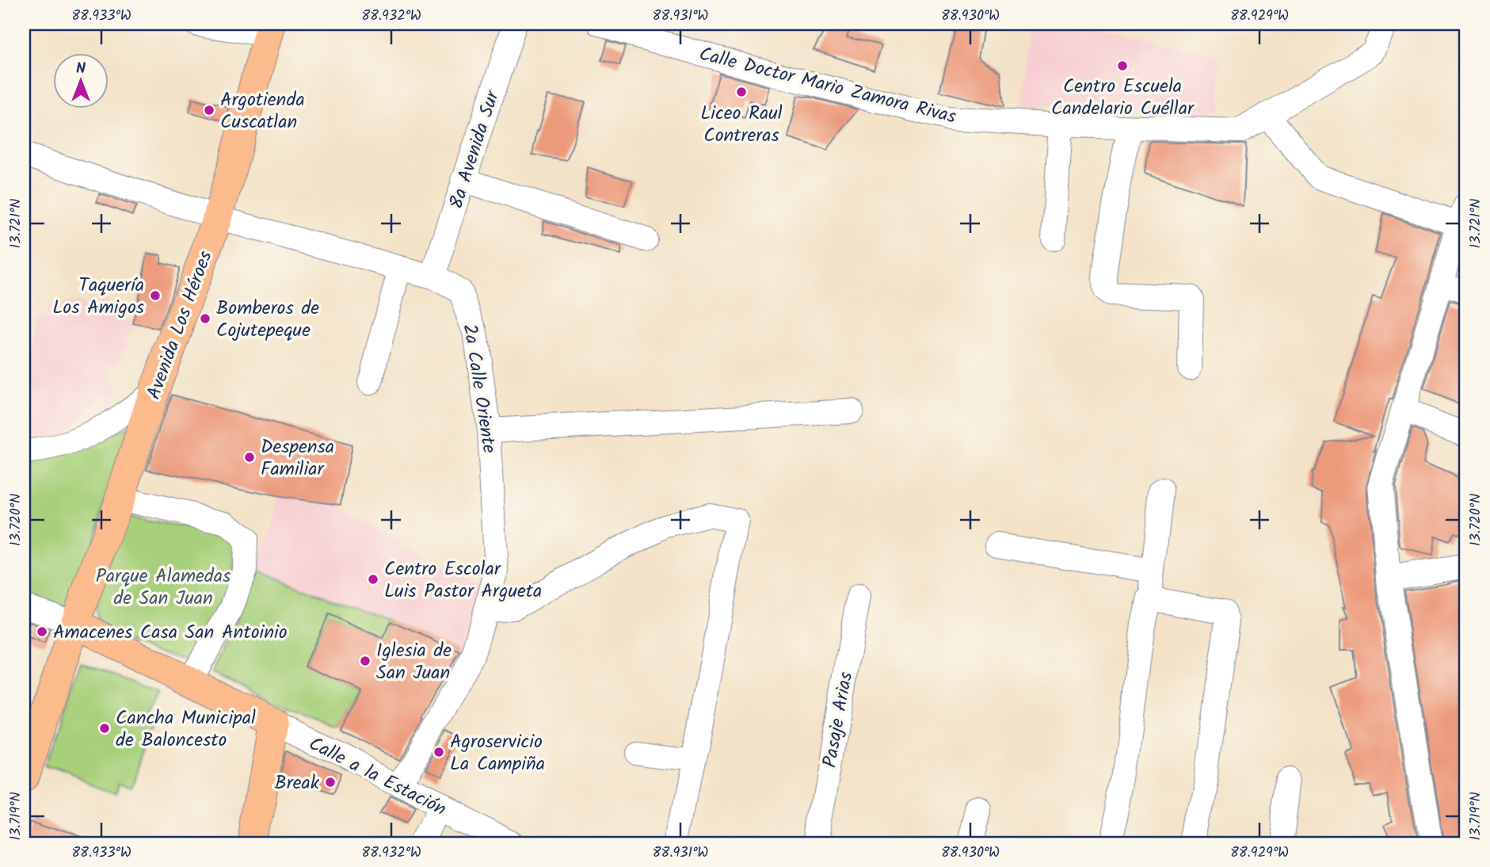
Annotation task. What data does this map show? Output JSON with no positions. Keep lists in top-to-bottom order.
{
  "streets": {
    "main road": ["Avenida Los Héroes"],
    "street": [
      "Calle Doctor Mario Zamora Rivas",
      "8a Avenida Sur",
      "2a Calle Oriente",
      "Pasaje Arias",
      "Calle a la Estación"
    ]
  },
  "crossings": [
    ["8a Avenida Sur", "2a Calle Oriente"],
    ["Avenida Los Héroes", "2a Calle Oriente"],
    ["2a Calle Oriente", "Calle a la Estación"]
  ],
  "parks": ["Parque Alamedas de San Juan"],
  "places": [
    "Centro Escuela Candelario Cuéllar",
    "Liceo Raul Contreras",
    "Argotienda Cuscatlan",
    "Taquería Los Amigos",
    "Bomberos de Cojutepeque",
    "Despensa Familiar",
    "Centro Escolar Luis Pastor Argueta",
    "Amacenes Casa San Antoinio",
    "Iglesia de San Juan",
    "Cancha Municipal de Baloncesto",
    "Agroservicio La Campiña",
    "Break"
  ],
  "north": "top",
  "coordinates": [
    "88.933°W",
    "88.932°W",
    "88.931°W",
    "88.930°W",
    "88.929°W",
    "13.721°N",
    "13.720°N",
    "13.719°N"
  ]
}
